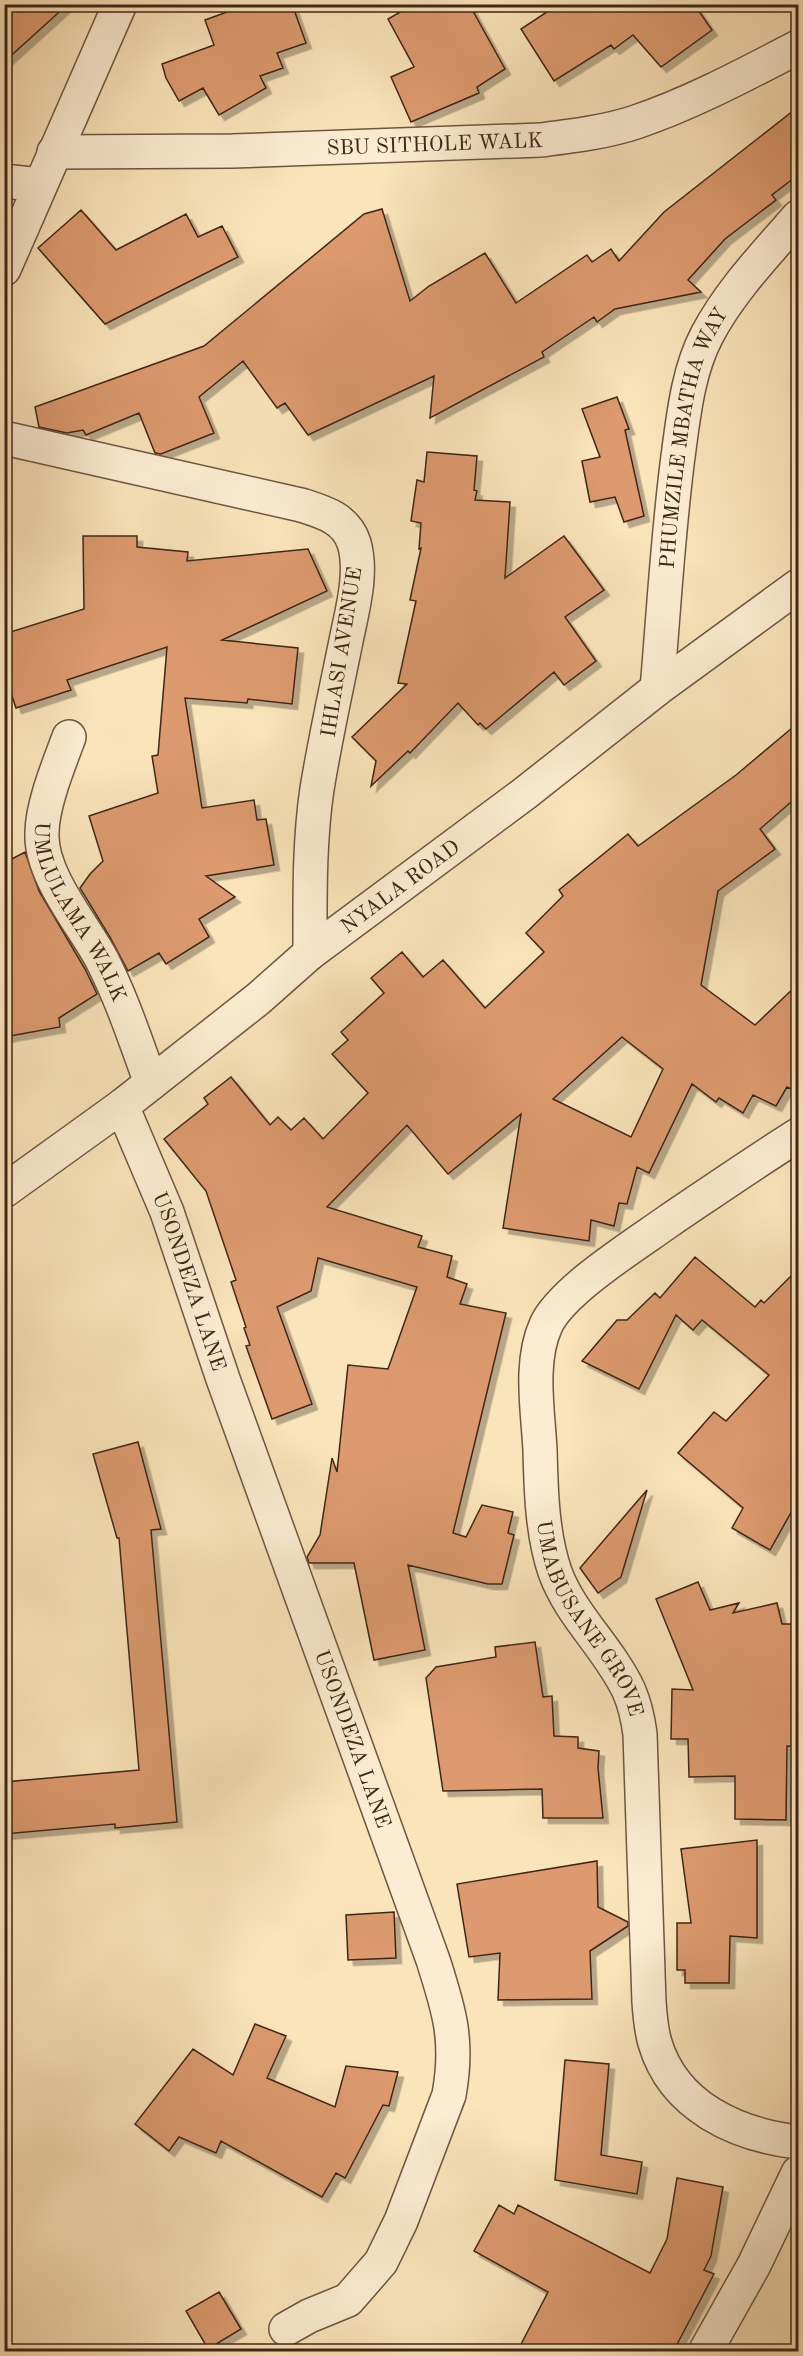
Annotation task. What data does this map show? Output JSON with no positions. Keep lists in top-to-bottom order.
{
  "streets": {
    "street": [
      "SBU SITHOLE WALK",
      "PHUMZILE MBATHA WAY",
      "IHLASI AVENUE",
      "NYALA ROAD",
      "UMLULAMA WALK",
      "USONDEZA LANE",
      "UMABUSANE GROVE"
    ]
  },
  "crossings": [
    ["PHUMZILE MBATHA WAY", "NYALA ROAD"],
    ["IHLASI AVENUE", "NYALA ROAD"],
    ["NYALA ROAD", "UMLULAMA WALK"],
    ["NYALA ROAD", "USONDEZA LANE"]
  ]
}
